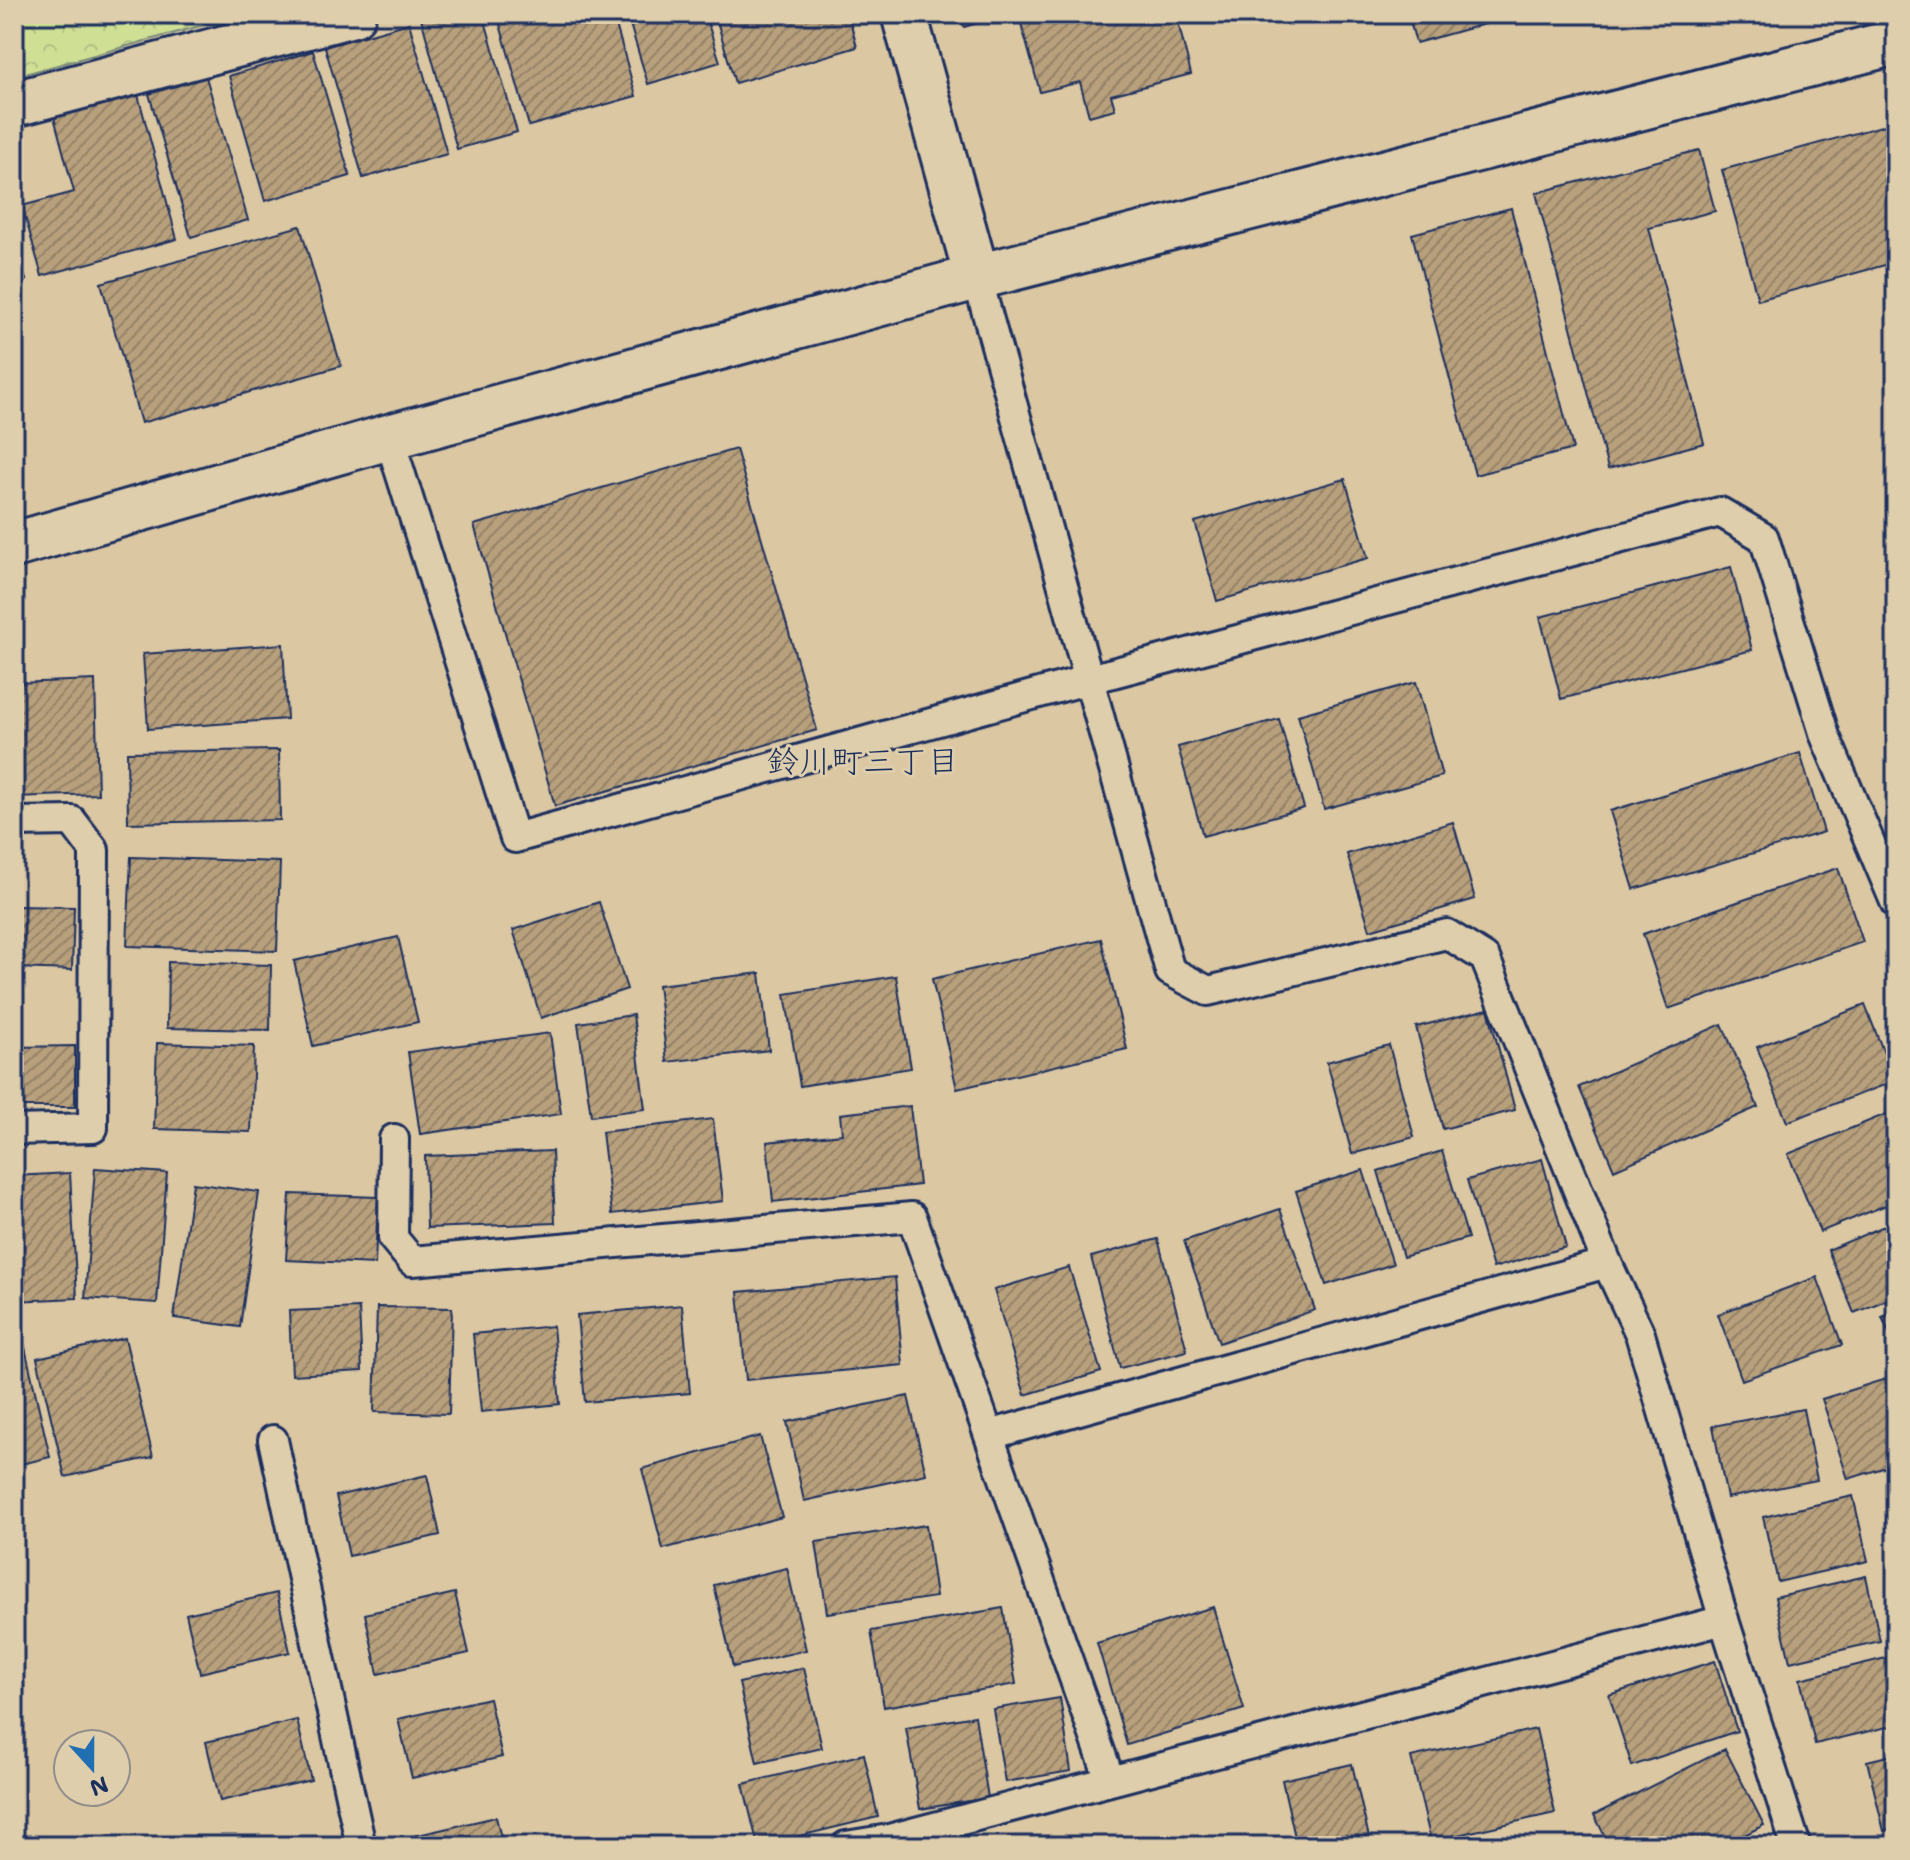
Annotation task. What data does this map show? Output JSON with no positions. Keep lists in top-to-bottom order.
{
  "districts": ["鈴川町三丁目"],
  "north": "bottom"
}
